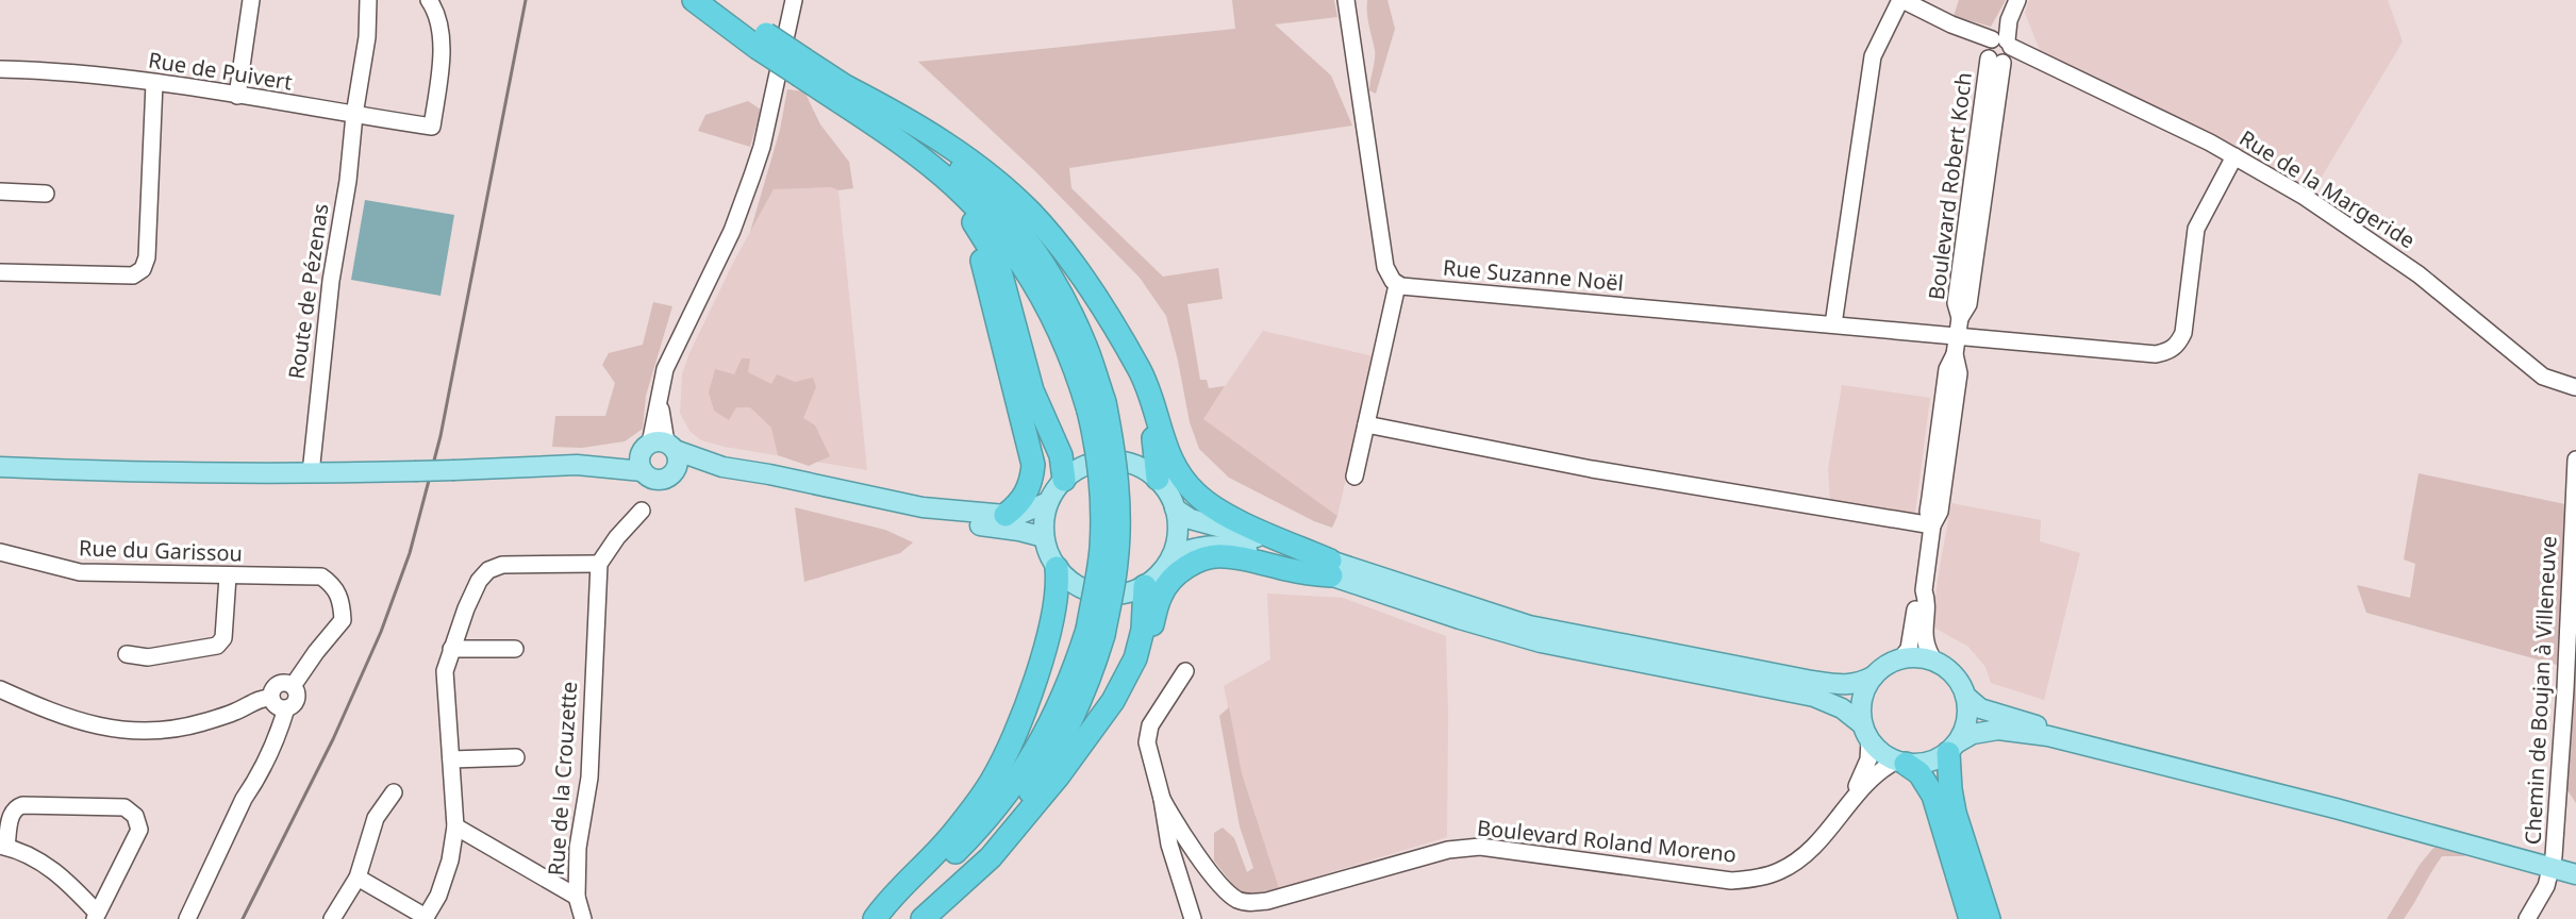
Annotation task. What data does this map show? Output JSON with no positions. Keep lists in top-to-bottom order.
{
  "streets": {
    "street": [
      "Rue de Puivert",
      "Boulevard Robert Koch",
      "Rue de la Margeride",
      "Rue Suzanne Noël",
      "Route de Pézenas",
      "Rue du Garissou",
      "Chemin de Boujan à Villeneuve",
      "Rue de la Crouzette",
      "Boulevard Roland Moreno"
    ]
  },
  "crossings": [
    ["Rue de Puivert", "Route de Pézenas"],
    ["Boulevard Robert Koch", "Rue de la Margeride"],
    ["Boulevard Robert Koch", "Rue Suzanne Noël"],
    ["Boulevard Robert Koch", "Boulevard Roland Moreno"],
    ["Rue de la Margeride", "Rue Suzanne Noël"]
  ]
}
